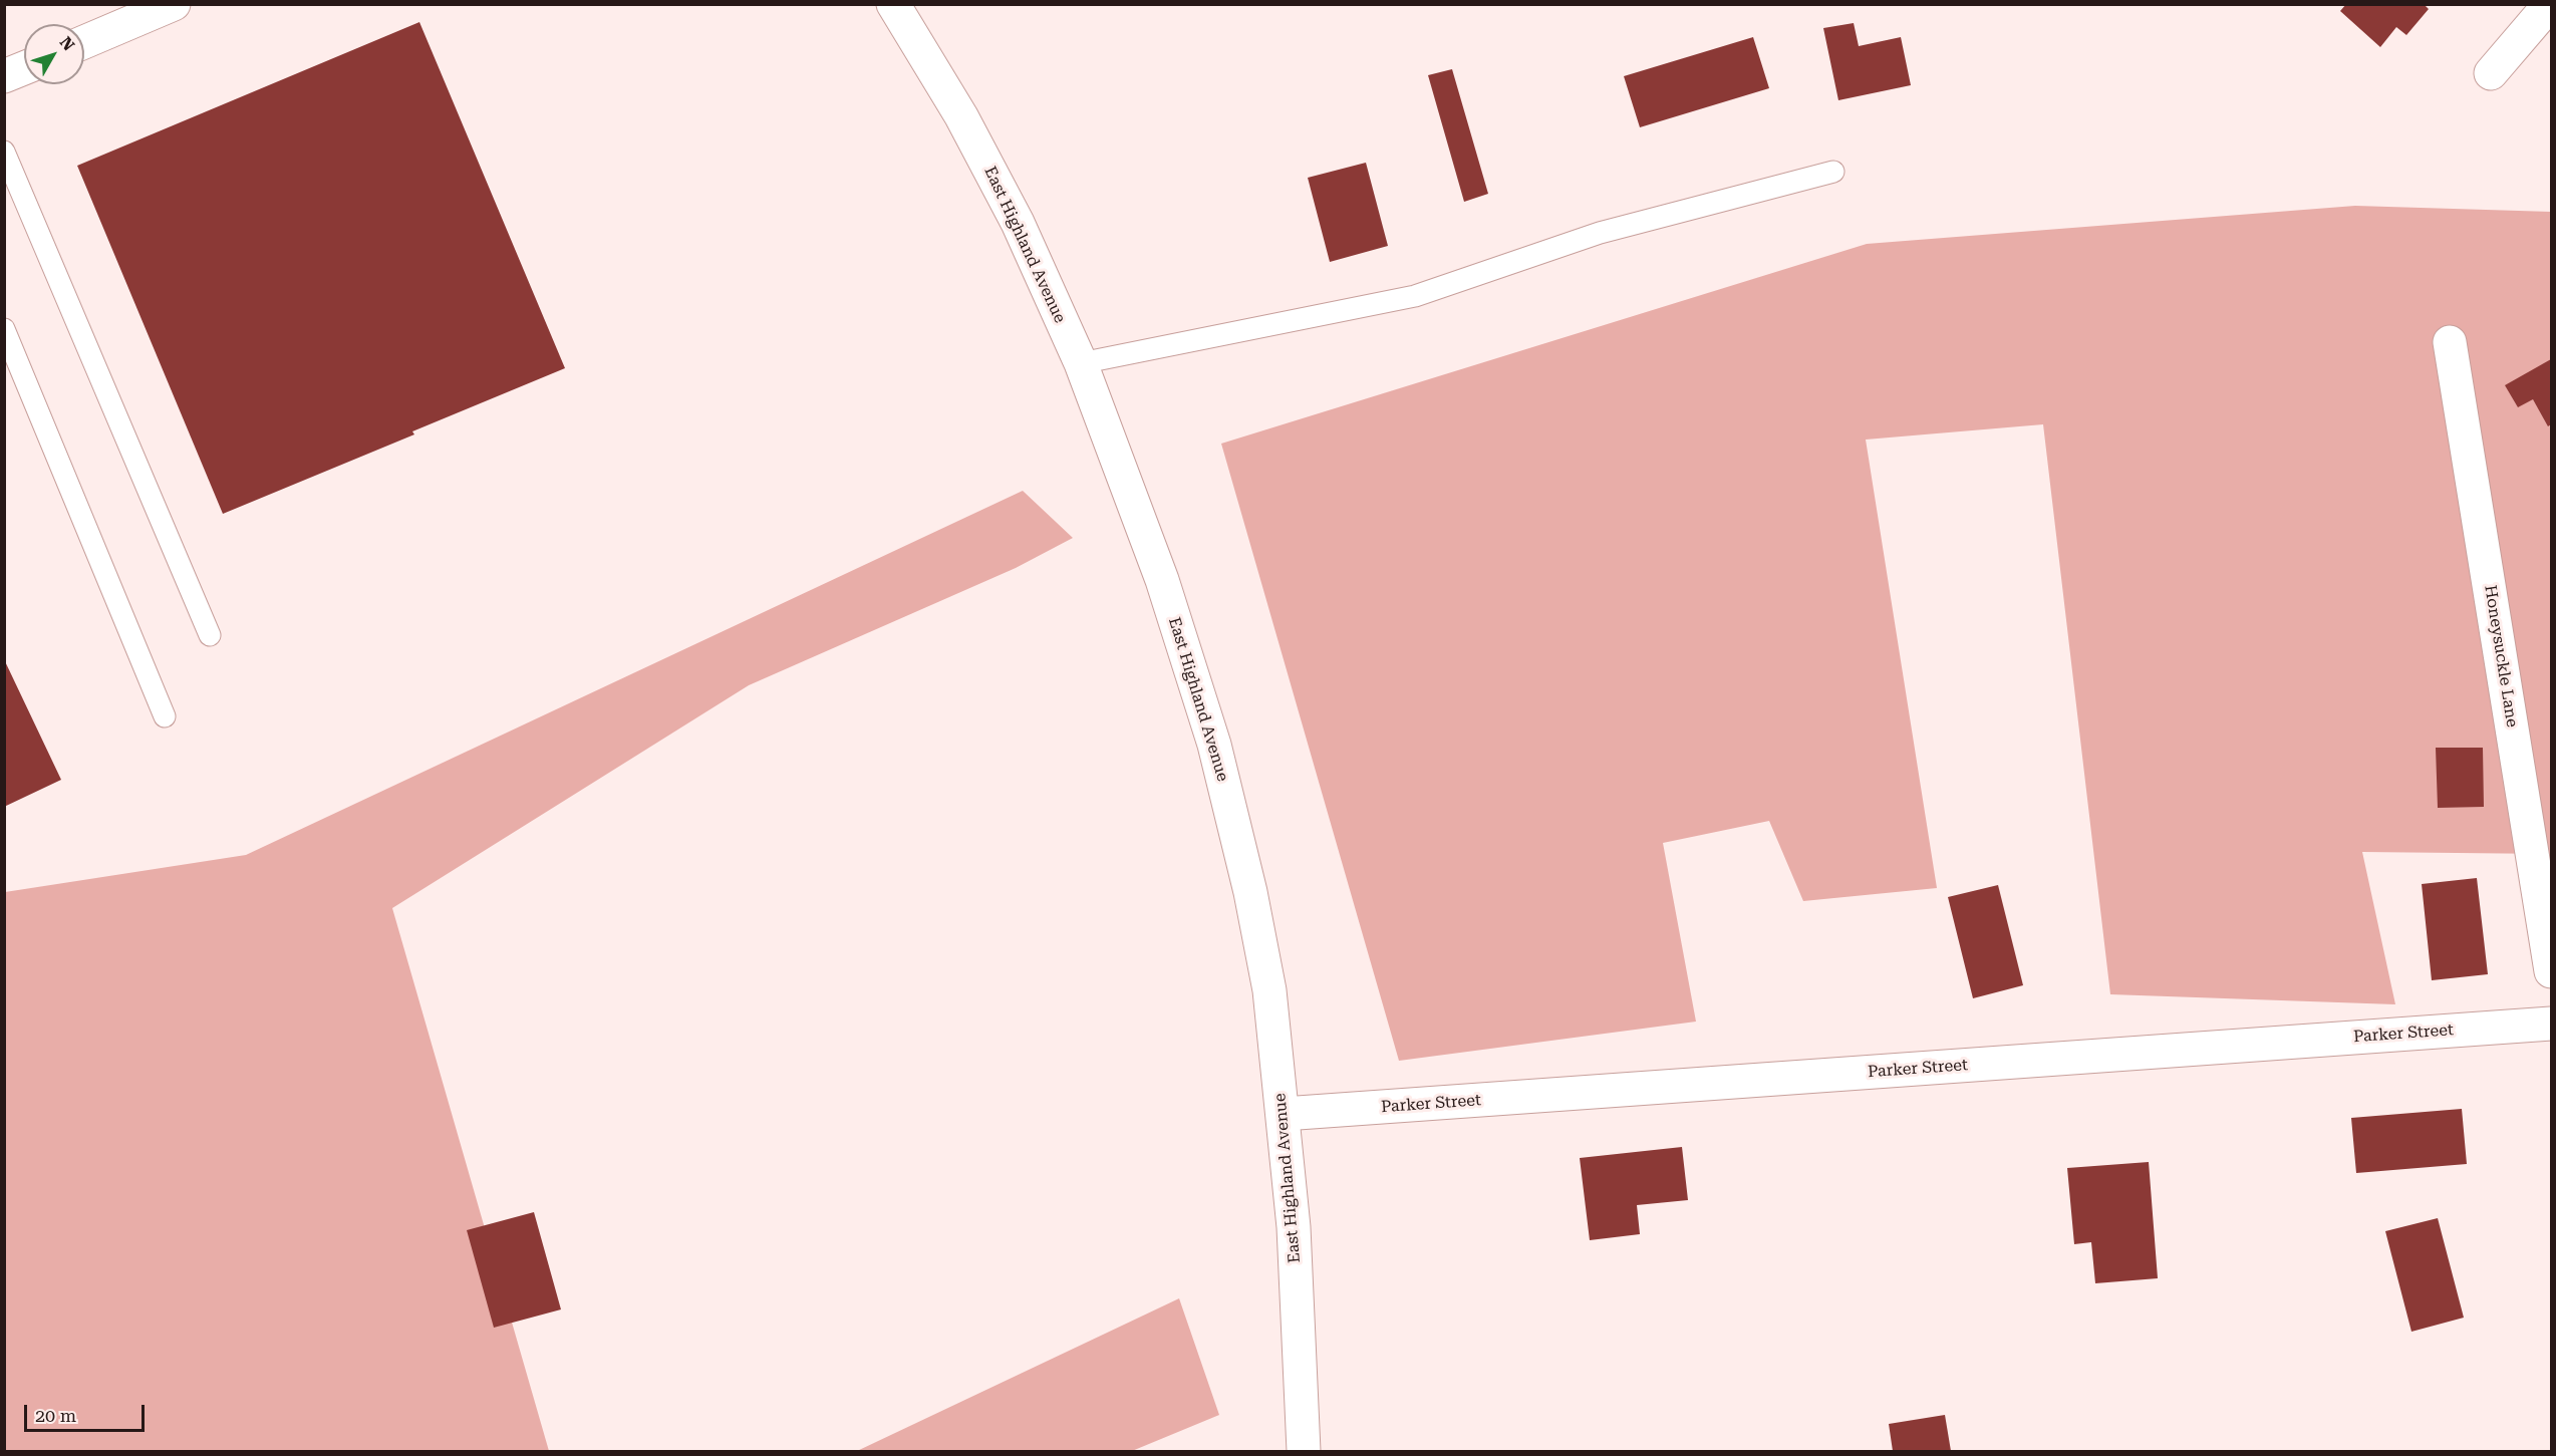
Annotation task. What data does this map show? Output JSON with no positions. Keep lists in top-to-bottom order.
{
  "streets": {
    "street": ["East Highland Avenue", "Honeysuckle Lane", "Parker Street"]
  },
  "crossings": [
    ["East Highland Avenue", "Parker Street"]
  ],
  "scale_bar": "20 m",
  "north": "top right"
}
